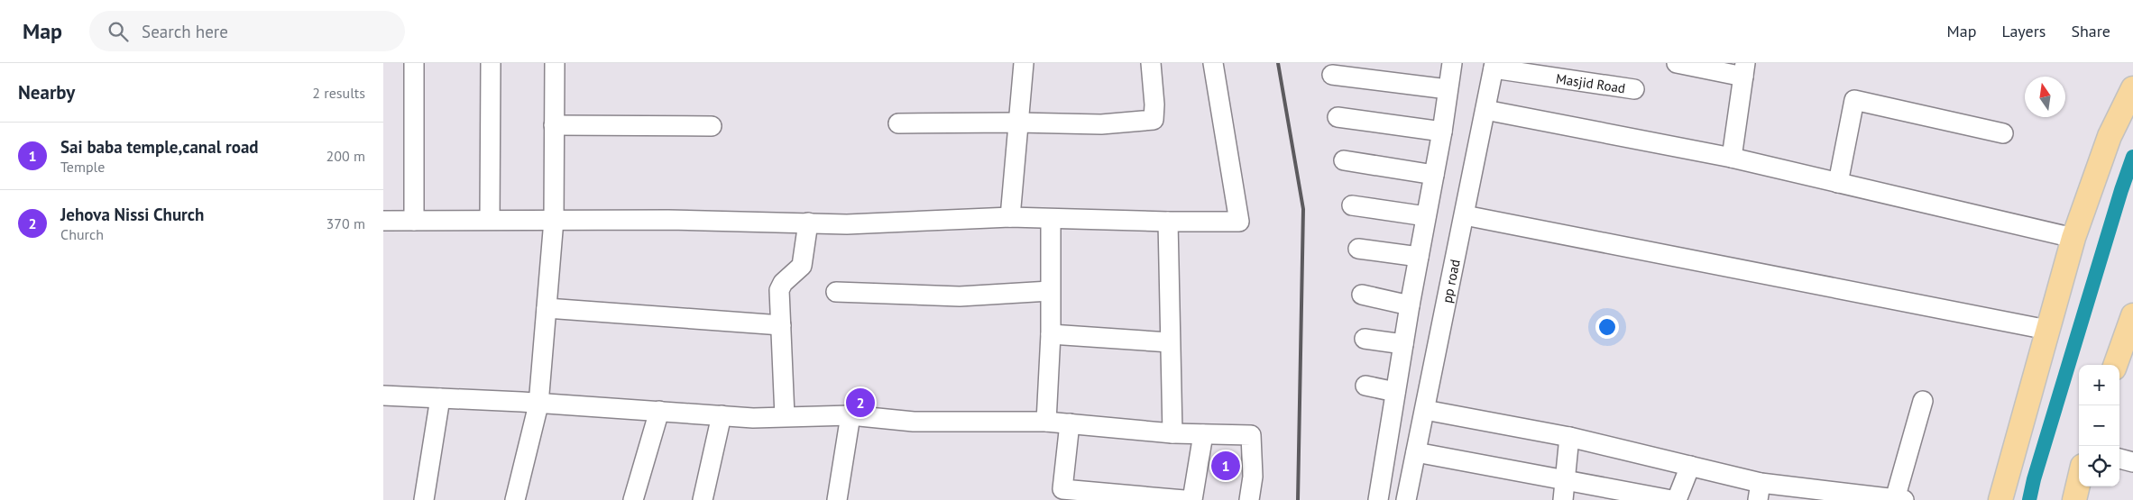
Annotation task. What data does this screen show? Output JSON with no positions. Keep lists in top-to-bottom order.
{
  "streets": {
    "street": ["Masjid Road", "pp road"]
  },
  "crossings": [
    ["Masjid Road", "pp road"]
  ],
  "north": "top",
  "page": {
    "header": "Map",
    "search": "Search here",
    "nav": ["Map", "Layers", "Share"],
    "heading": ["Nearby", "2 results"],
    "list": [
      {
        "mark": "1",
        "name": "Sai baba temple,canal road",
        "note": "Temple",
        "value": "200 m"
      },
      {
        "mark": "2",
        "name": "Jehova Nissi Church",
        "note": "Church",
        "value": "370 m"
      }
    ],
    "map_buttons": ["+", "−"],
    "pins": ["2", "1"]
  }
}
